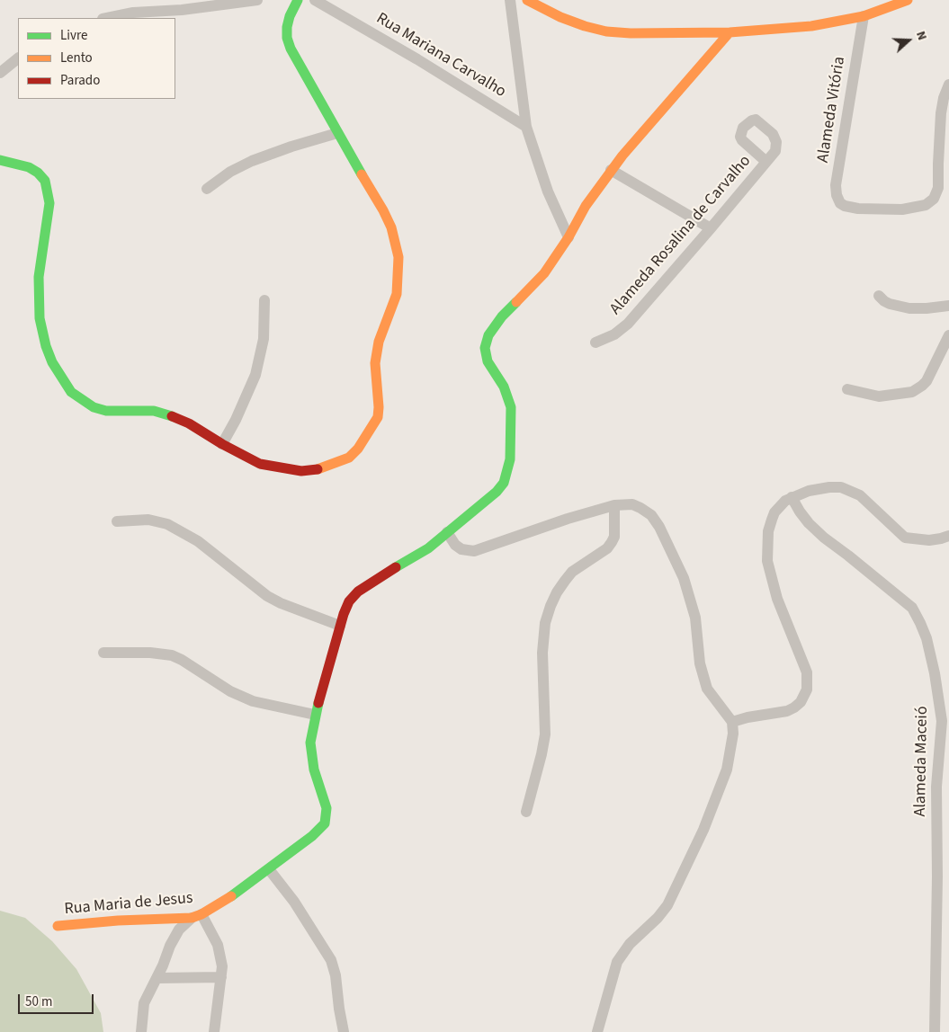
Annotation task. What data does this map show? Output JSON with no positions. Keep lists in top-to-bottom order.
{
  "streets": {
    "street": [
      "Rua Mariana Carvalho",
      "Alameda Vitória",
      "Alameda Rosalina de Carvalho",
      "Alameda Maceió",
      "Rua Maria de Jesus"
    ]
  },
  "legend": ["Livre", "Lento", "Parado"],
  "scale_bar": "50 m",
  "north": "right"
}
